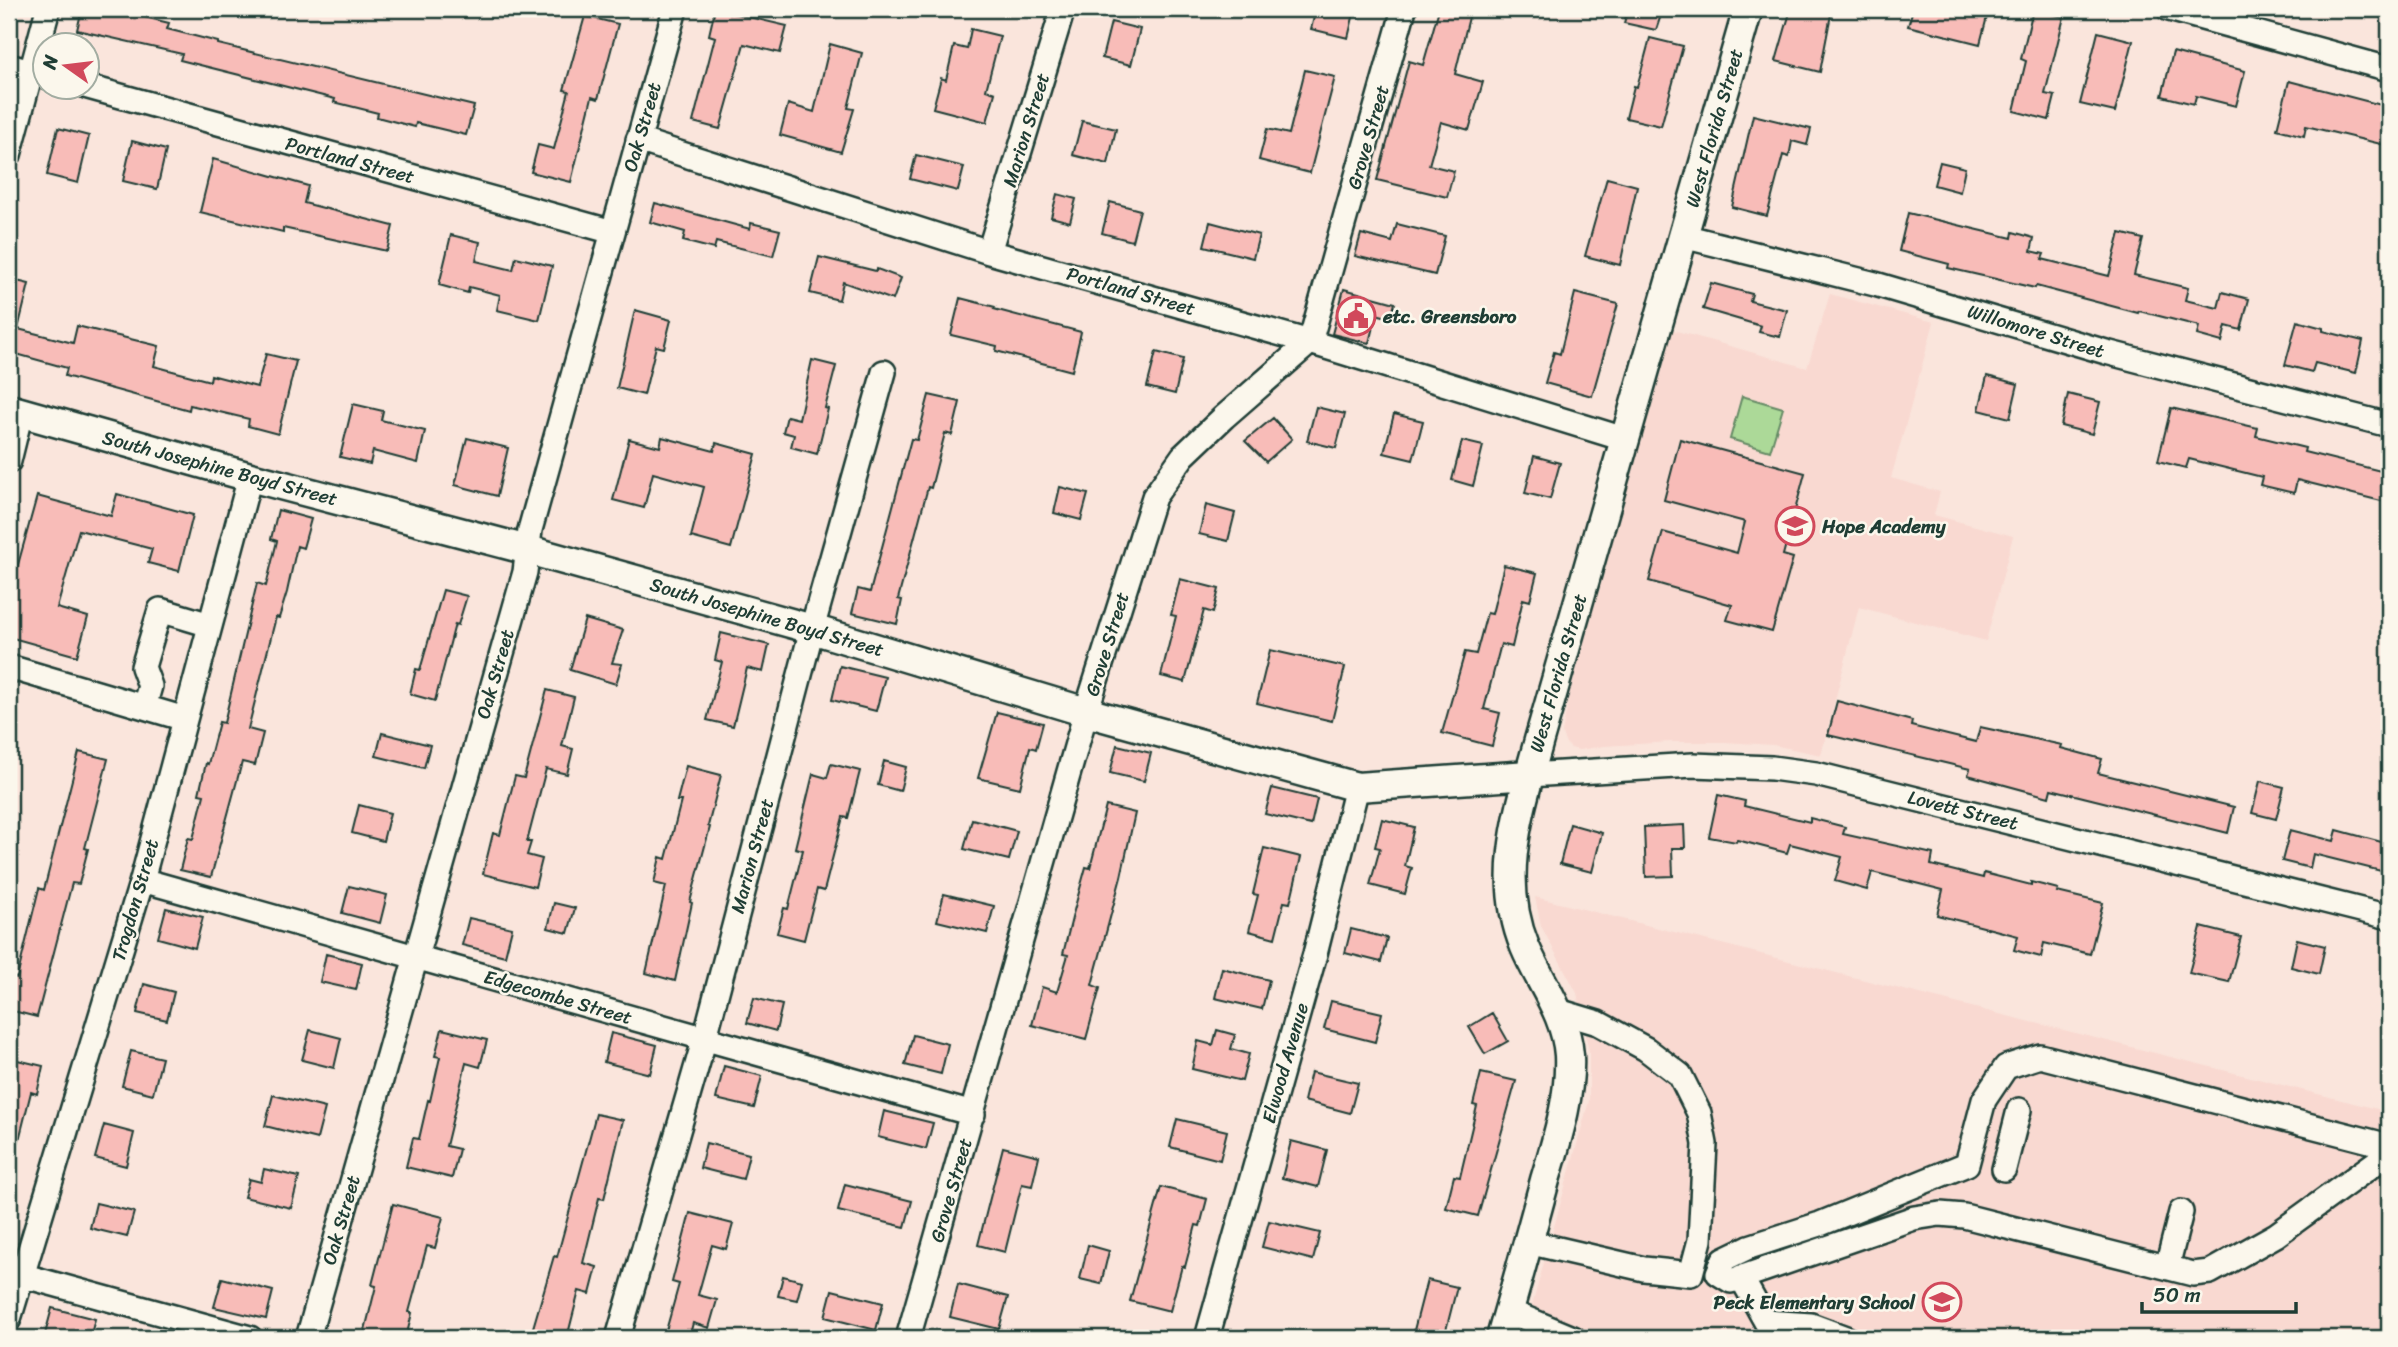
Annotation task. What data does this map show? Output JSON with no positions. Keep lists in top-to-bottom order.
{
  "streets": {
    "main road": ["West Florida Street", "South Josephine Boyd Street"],
    "street": [
      "Oak Street",
      "Marion Street",
      "Grove Street",
      "Portland Street",
      "Willomore Street",
      "Lovett Street",
      "Trogdon Street",
      "Edgecombe Street",
      "Elwood Avenue"
    ]
  },
  "crossings": [
    ["Oak Street", "Portland Street"],
    ["Oak Street", "South Josephine Boyd Street"],
    ["Oak Street", "Edgecombe Street"],
    ["West Florida Street", "Portland Street"],
    ["West Florida Street", "Willomore Street"],
    ["West Florida Street", "South Josephine Boyd Street"],
    ["West Florida Street", "Lovett Street"],
    ["Marion Street", "Portland Street"],
    ["Marion Street", "South Josephine Boyd Street"],
    ["Marion Street", "Edgecombe Street"],
    ["Grove Street", "Portland Street"],
    ["Grove Street", "South Josephine Boyd Street"],
    ["Grove Street", "Edgecombe Street"],
    ["South Josephine Boyd Street", "Lovett Street"],
    ["South Josephine Boyd Street", "Trogdon Street"],
    ["South Josephine Boyd Street", "Elwood Avenue"],
    ["Trogdon Street", "Edgecombe Street"]
  ],
  "places": {
    "public building": ["etc. Greensboro"],
    "school or university": ["Hope Academy", "Peck Elementary School"]
  },
  "scale_bar": "50 m",
  "north": "left"
}
